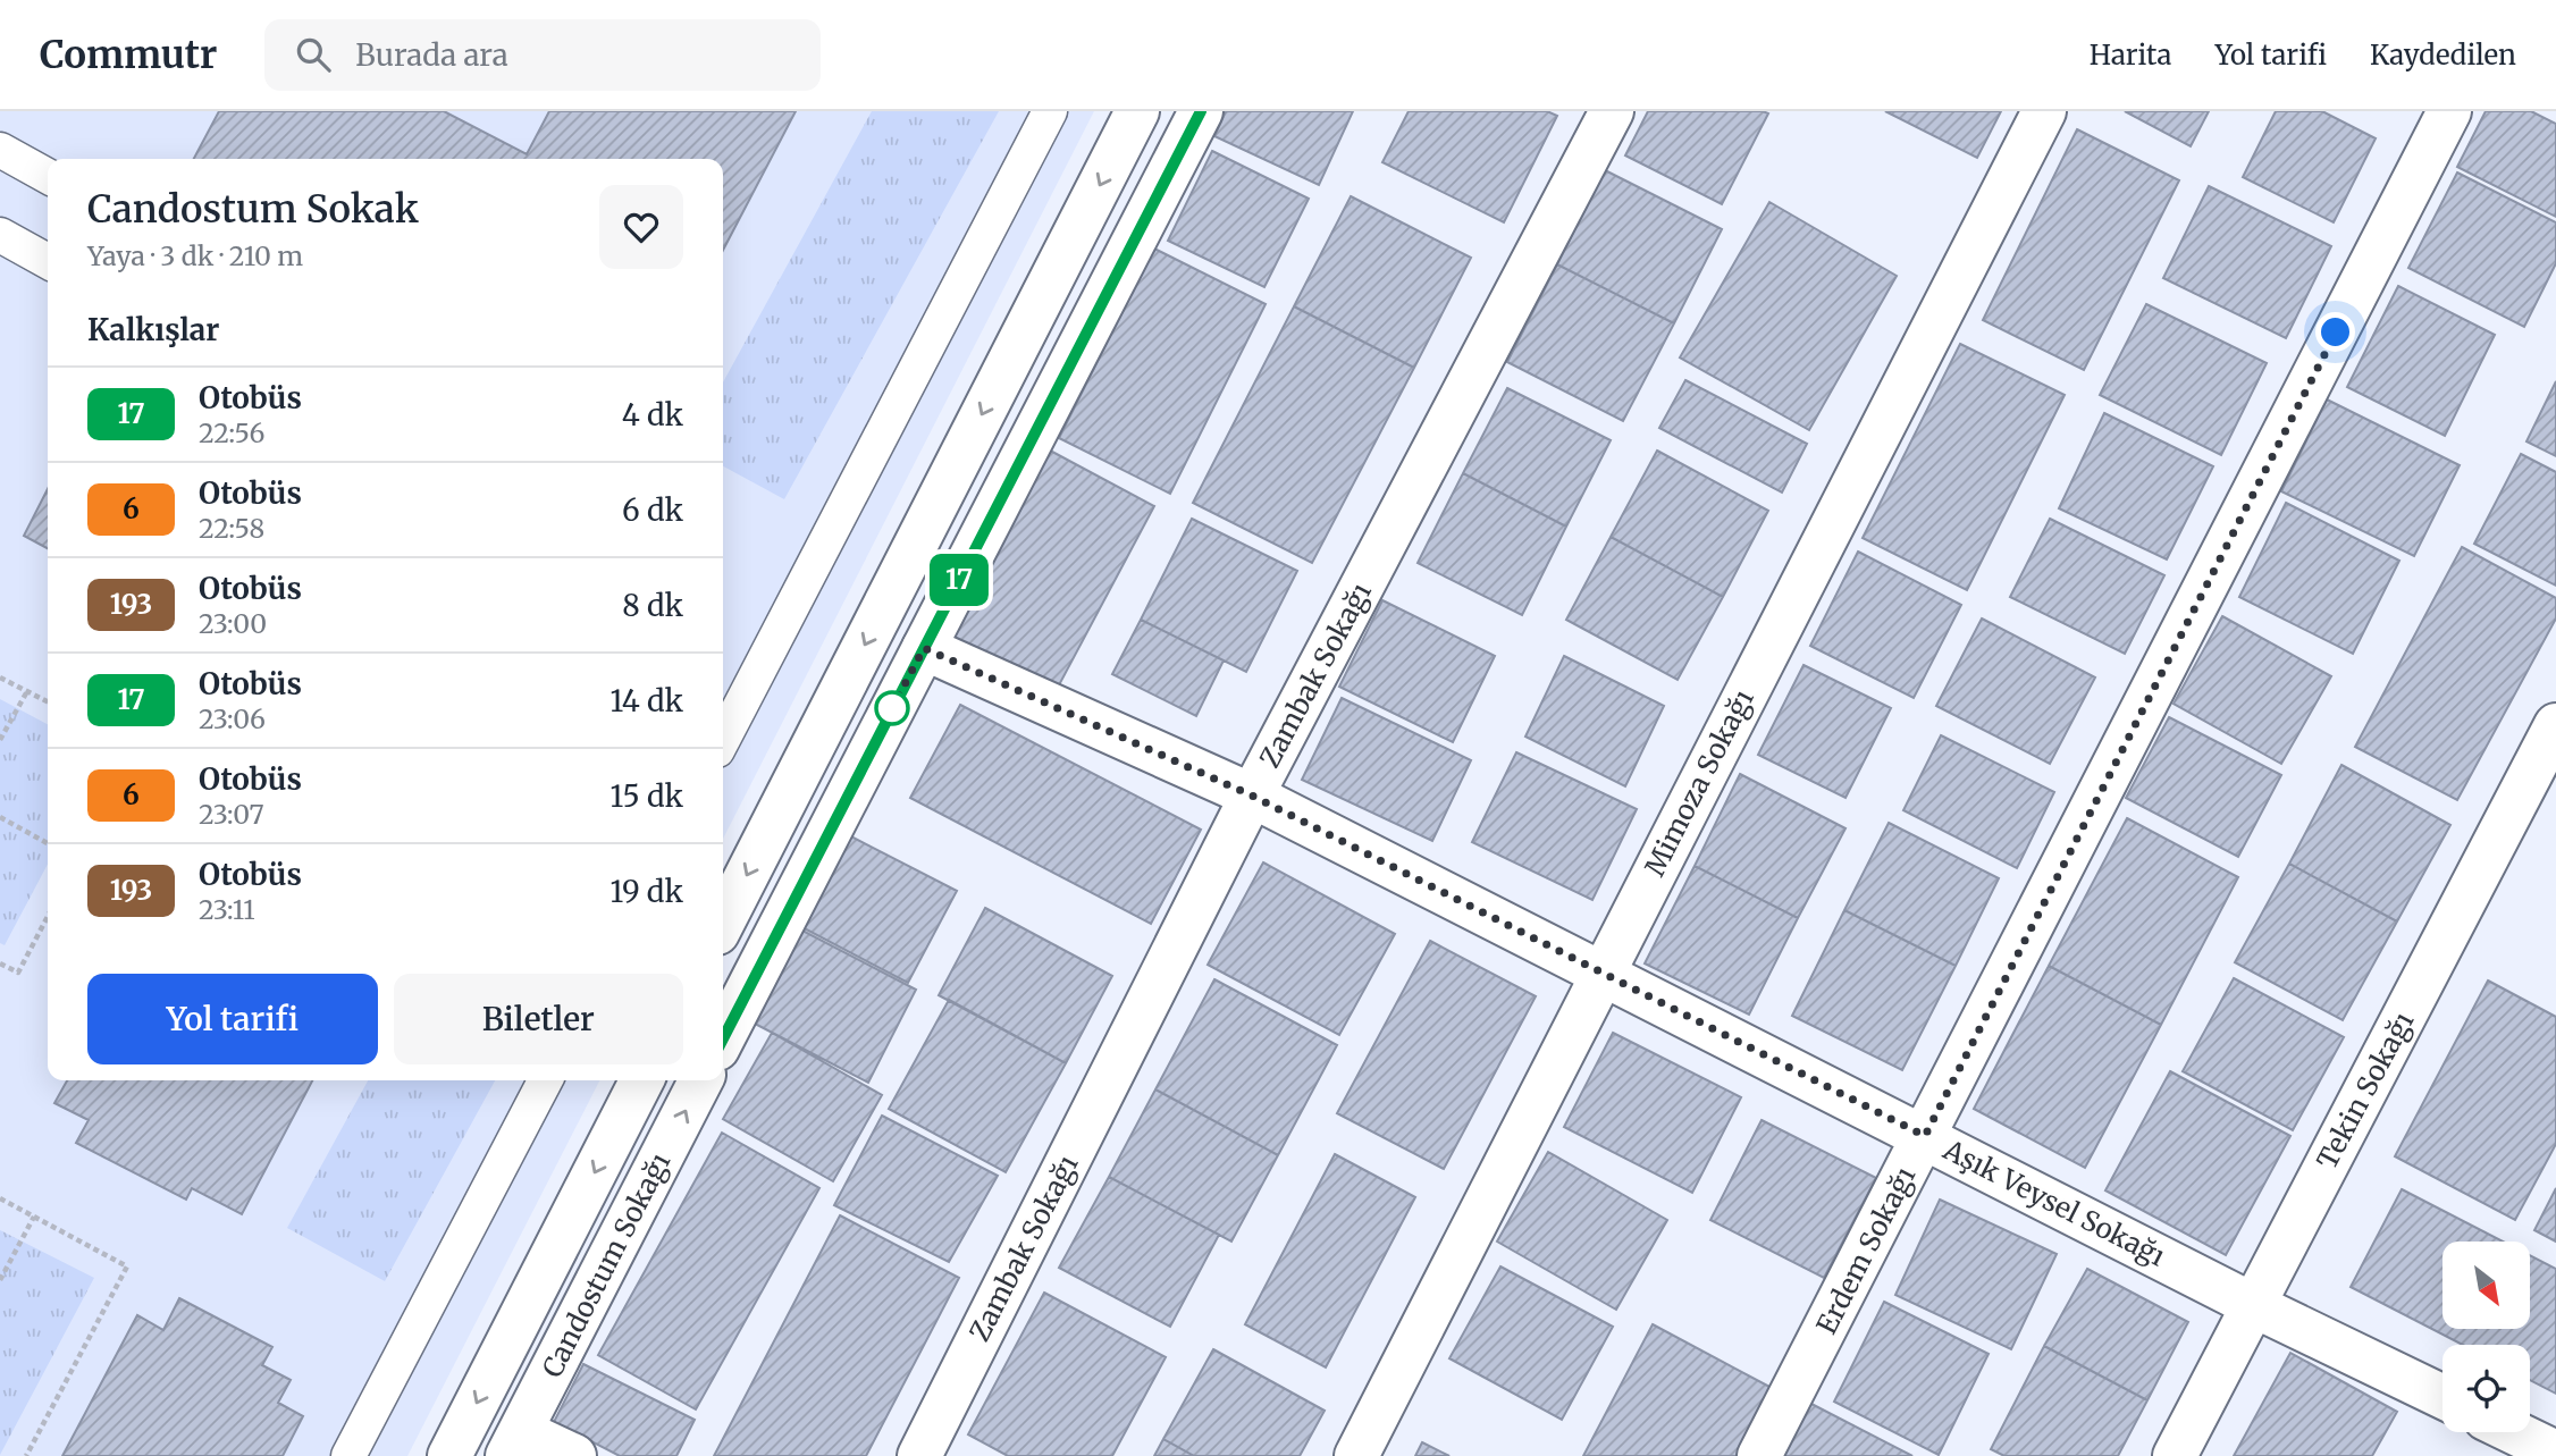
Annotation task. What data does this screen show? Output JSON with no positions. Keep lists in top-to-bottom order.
{
  "streets": {
    "street": [
      "Zambak Sokağı",
      "Mimoza Sokağı",
      "Tekin Sokağı",
      "Aşık Veysel Sokağı",
      "Erdem Sokağı",
      "Candostum Sokağı"
    ]
  },
  "crossings": [
    ["Zambak Sokağı", "Aşık Veysel Sokağı"],
    ["Mimoza Sokağı", "Aşık Veysel Sokağı"],
    ["Tekin Sokağı", "Aşık Veysel Sokağı"],
    ["Aşık Veysel Sokağı", "Erdem Sokağı"]
  ],
  "lines": ["bus line 17"],
  "north": "bottom right",
  "page": {
    "header": "Commutr",
    "search": "Burada ara",
    "nav": ["Harita", "Yol tarifi", "Kaydedilen"],
    "on_map": "17",
    "heading": [
      ["Candostum Sokak", "Yaya · 3 dk · 210 m"],
      "Kalkışlar"
    ],
    "list": [
      {
        "mark": "17",
        "name": "Otobüs",
        "note": "22:56",
        "value": "4 dk"
      },
      {
        "mark": "6",
        "name": "Otobüs",
        "note": "22:58",
        "value": "6 dk"
      },
      {
        "mark": "193",
        "name": "Otobüs",
        "note": "23:00",
        "value": "8 dk"
      },
      {
        "mark": "17",
        "name": "Otobüs",
        "note": "23:06",
        "value": "14 dk"
      },
      {
        "mark": "6",
        "name": "Otobüs",
        "note": "23:07",
        "value": "15 dk"
      },
      {
        "mark": "193",
        "name": "Otobüs",
        "note": "23:11",
        "value": "19 dk"
      }
    ],
    "buttons": ["Yol tarifi", "Biletler"]
  }
}
